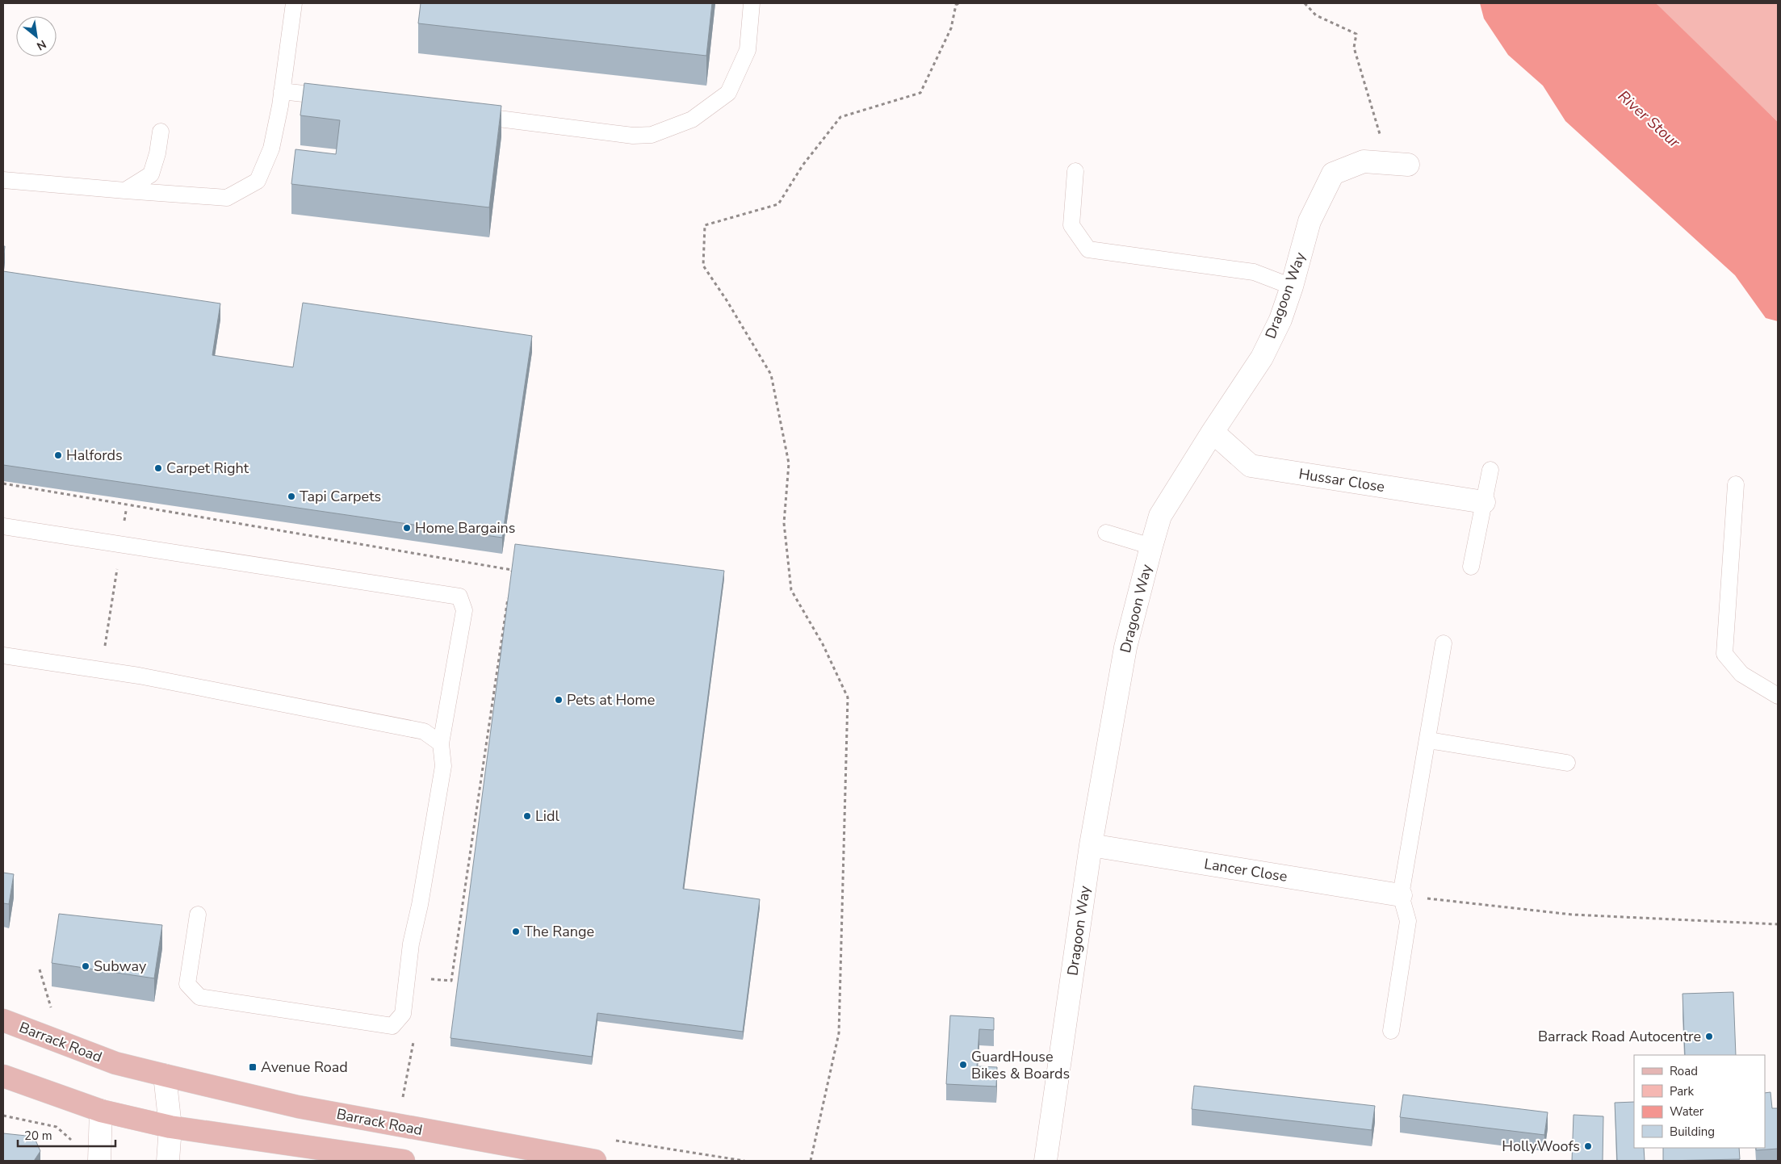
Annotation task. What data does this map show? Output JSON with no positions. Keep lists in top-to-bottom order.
{
  "streets": {
    "main road": ["Barrack Road"],
    "street": ["Dragoon Way", "Hussar Close", "Lancer Close"]
  },
  "crossings": [
    ["Dragoon Way", "Hussar Close"],
    ["Dragoon Way", "Lancer Close"]
  ],
  "water": ["River Stour"],
  "places": {
    "other": [
      "Halfords",
      "Carpet Right",
      "Tapi Carpets",
      "Home Bargains",
      "Pets at Home",
      "Lidl",
      "The Range",
      "Subway",
      "Barrack Road Autocentre",
      "GuardHouse Bikes & Boards",
      "HollyWoofs"
    ],
    "transit": ["Avenue Road"]
  },
  "legend": [
    "Road",
    "Park",
    "Water",
    "Building"
  ],
  "scale_bar": "20 m",
  "north": "bottom right"
}
